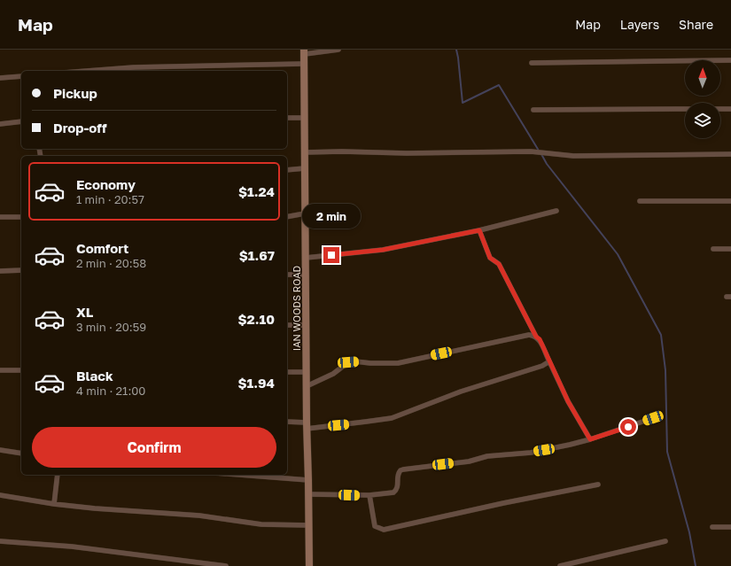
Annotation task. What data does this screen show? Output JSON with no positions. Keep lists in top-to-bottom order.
{
  "streets": {
    "street": ["IAN WOODS ROAD"]
  },
  "north": "top",
  "page": {
    "header": "Map",
    "nav": ["Map", "Layers", "Share"],
    "banner": ["Pickup", "Drop-off"],
    "list": [
      {
        "name": "Economy",
        "note": "1 min · 20:57",
        "value": "$1.24"
      },
      {
        "name": "Comfort",
        "note": "2 min · 20:58",
        "value": "$1.67"
      },
      {
        "name": "XL",
        "note": "3 min · 20:59",
        "value": "$2.10"
      },
      {
        "name": "Black",
        "note": "4 min · 21:00",
        "value": "$1.94"
      }
    ],
    "bubble": "2 min",
    "buttons": "Confirm"
  }
}
